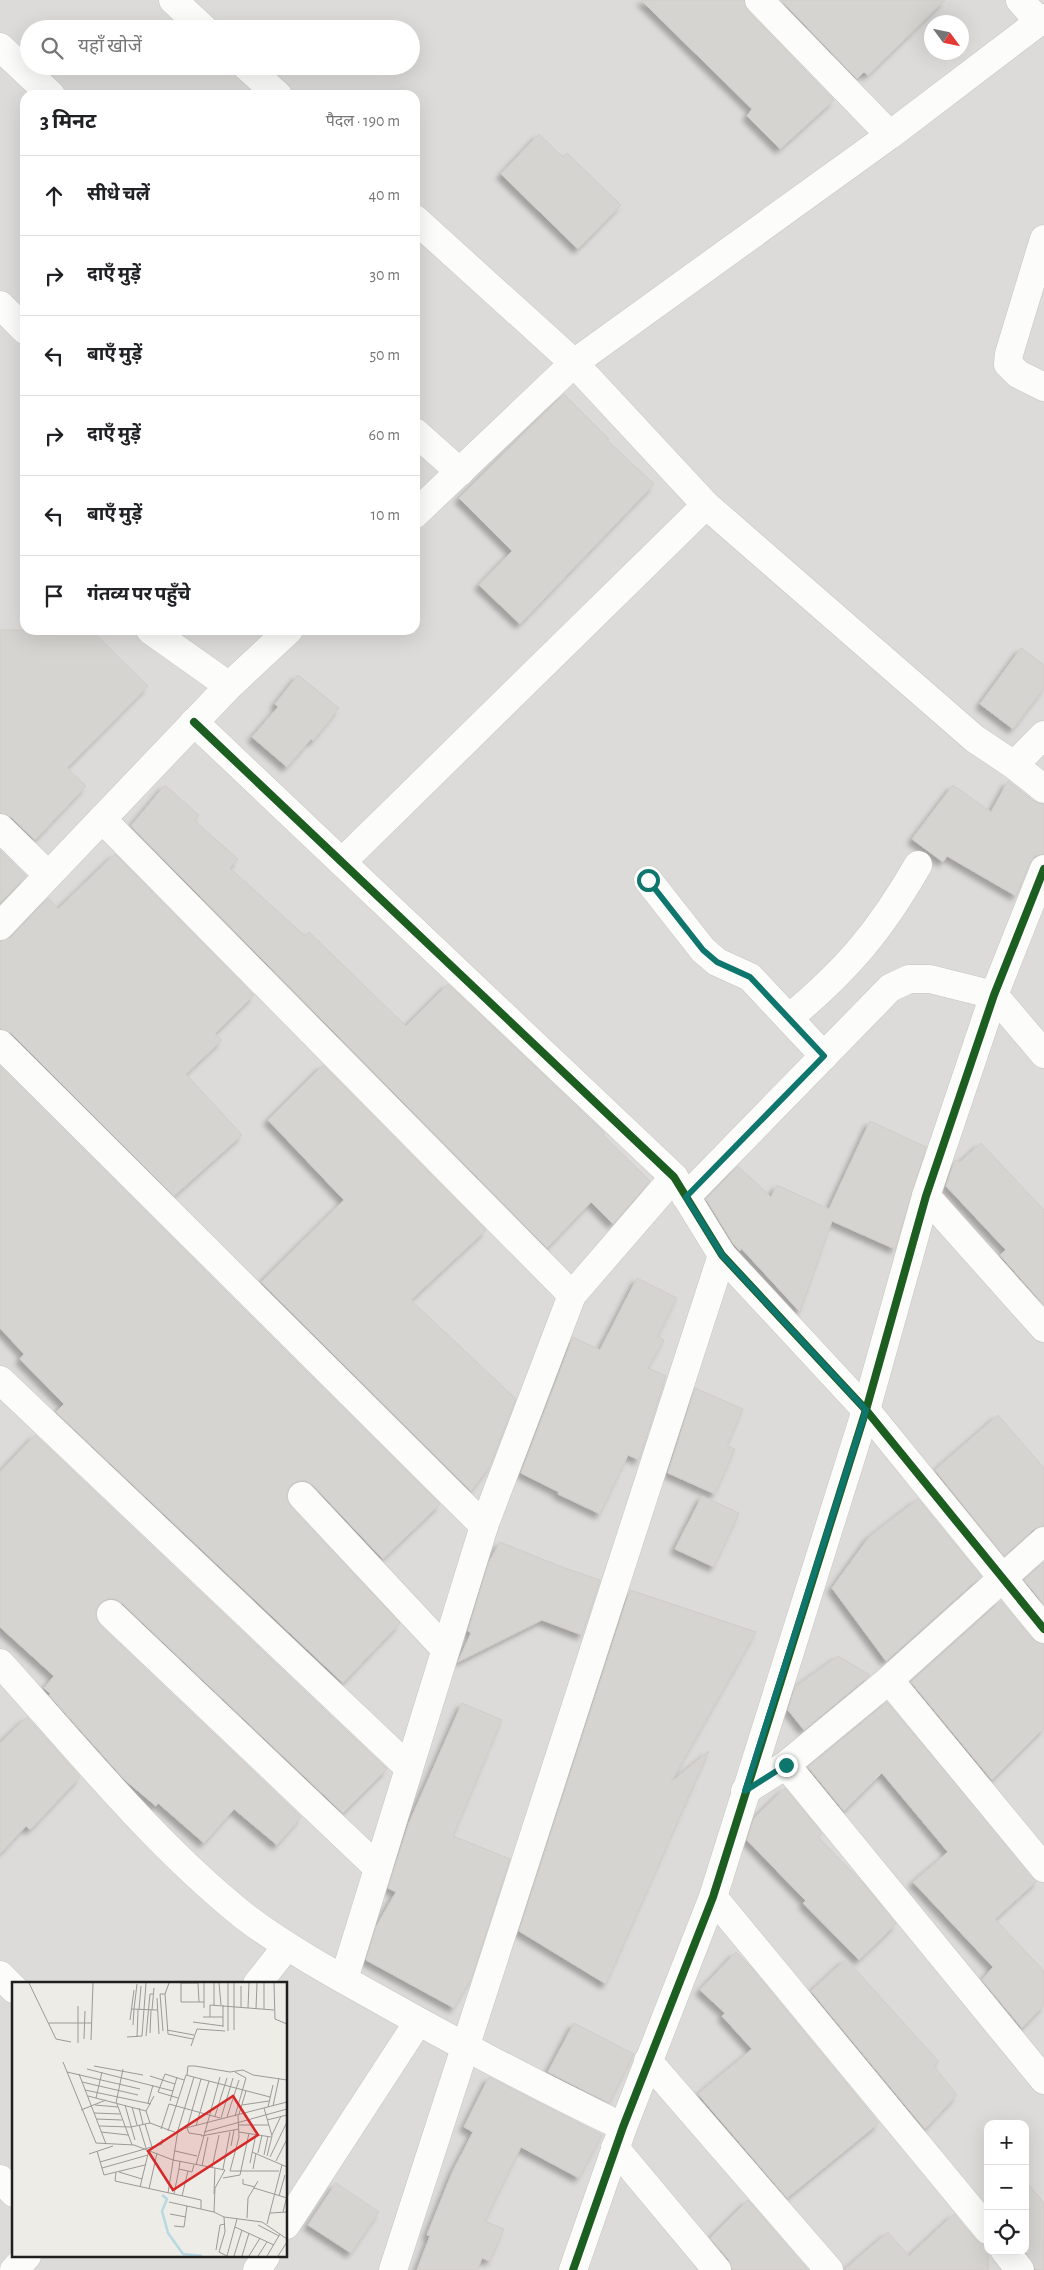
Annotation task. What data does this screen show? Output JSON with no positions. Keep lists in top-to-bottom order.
{
  "north": "bottom right",
  "page": {
    "search": "यहाँ खोजें",
    "heading": ["3 मिनट", "पैदल · 190 m"],
    "list": [
      ["सीधे चलें", "40 m"],
      ["दाएँ मुड़ें", "30 m"],
      ["बाएँ मुड़ें", "50 m"],
      ["दाएँ मुड़ें", "60 m"],
      ["बाएँ मुड़ें", "10 m"],
      "गंतव्य पर पहुँचे"
    ],
    "map_buttons": ["+", "−"]
  }
}
